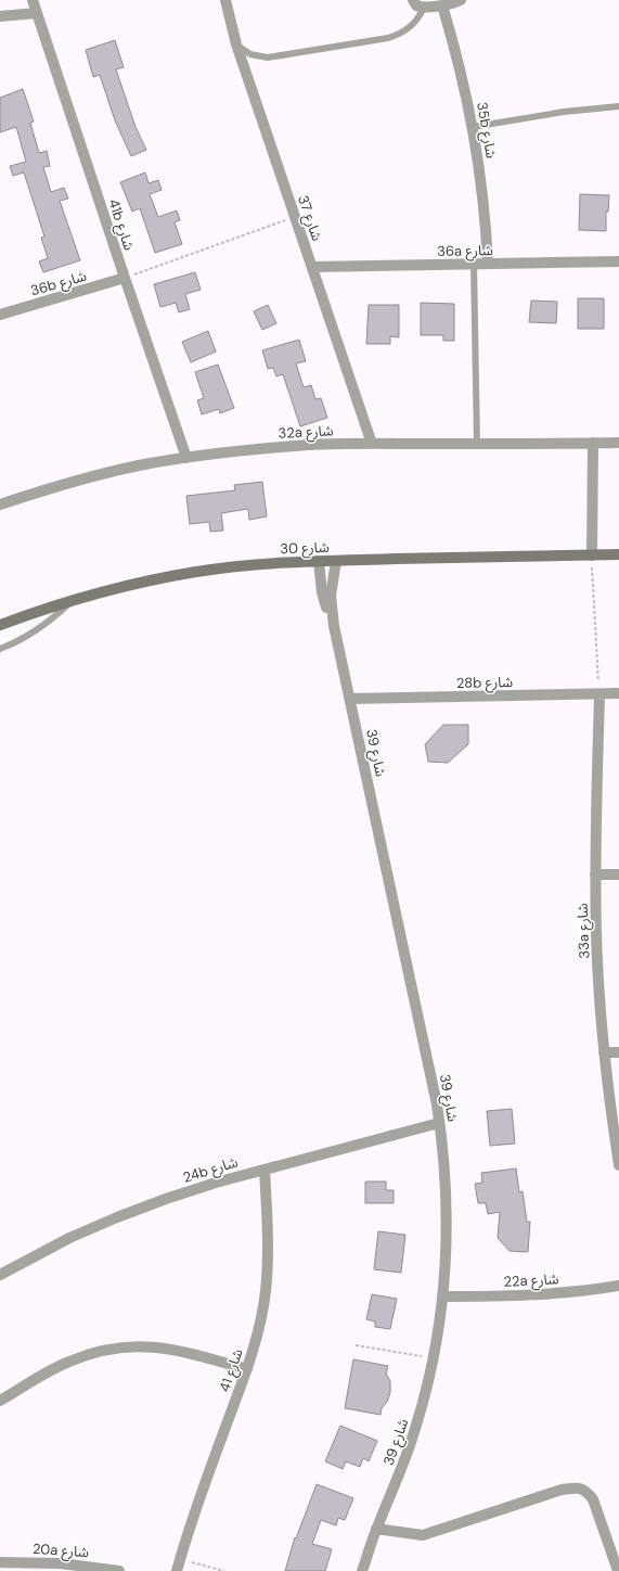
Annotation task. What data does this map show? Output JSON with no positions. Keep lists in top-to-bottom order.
{
  "streets": {
    "street": [
      "35b شارع",
      "شارع 37",
      "41b شارع",
      "36a شارع",
      "36b شارع",
      "32a شارع",
      "شارع 30",
      "28b شارع",
      "شارع 39",
      "33a شارع",
      "24b شارع",
      "22a شارع",
      "شارع 41",
      "20a شارع"
    ]
  },
  "crossings": [
    ["35b شارع", "36a شارع"],
    ["شارع 37", "36a شارع"],
    ["شارع 37", "32a شارع"],
    ["41b شارع", "36b شارع"],
    ["41b شارع", "32a شارع"],
    ["شارع 30", "شارع 39"],
    ["28b شارع", "شارع 39"],
    ["28b شارع", "33a شارع"],
    ["شارع 39", "24b شارع"],
    ["شارع 39", "22a شارع"],
    ["24b شارع", "شارع 41"]
  ]
}
